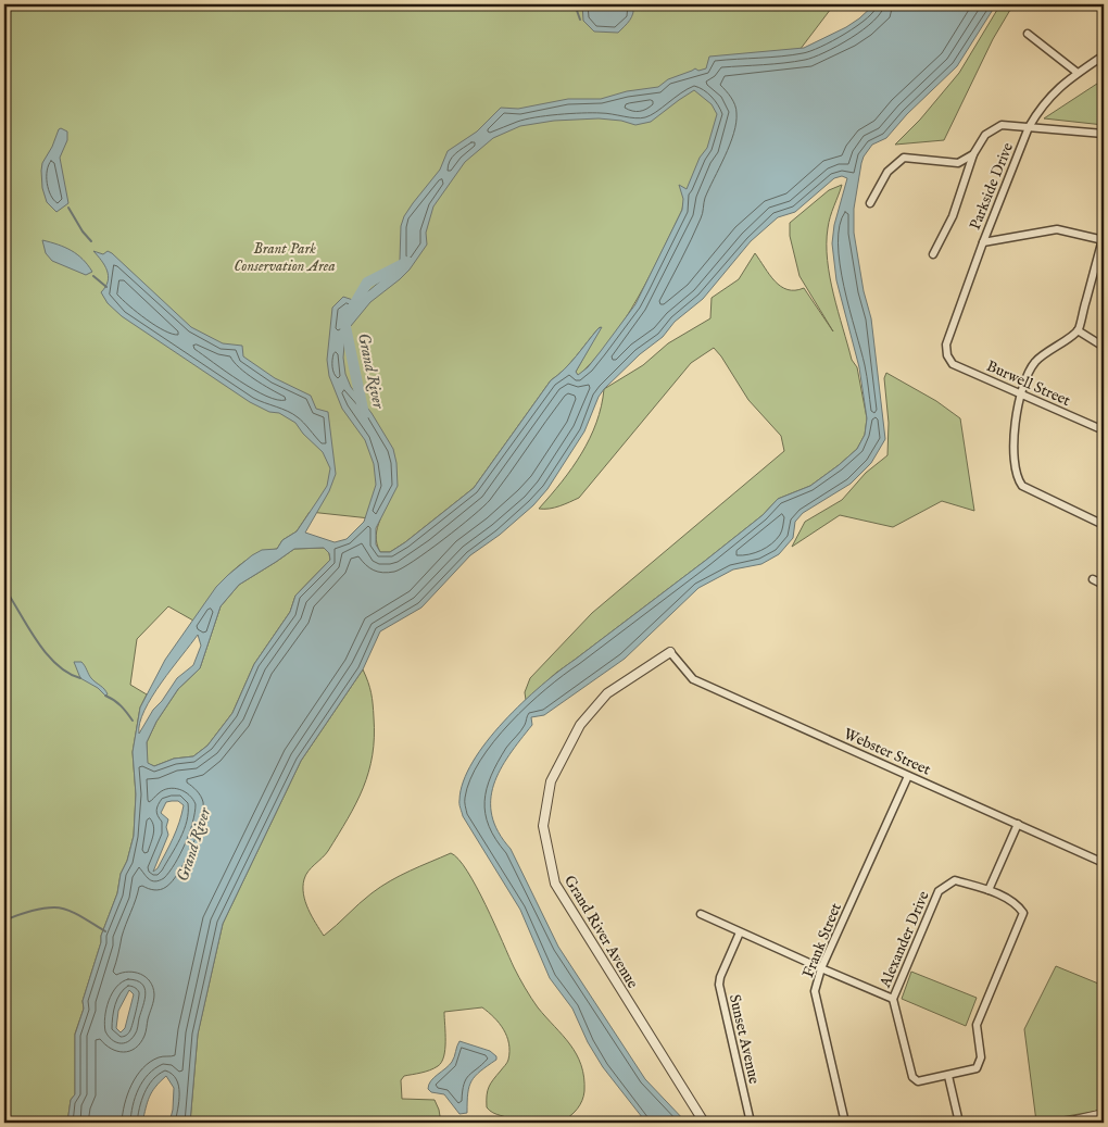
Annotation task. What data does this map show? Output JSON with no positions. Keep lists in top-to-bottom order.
{
  "streets": {
    "street": [
      "Parkside Drive",
      "Burwell Street",
      "Webster Street",
      "Grand River Avenue",
      "Alexander Drive",
      "Frank Street",
      "Sunset Avenue"
    ]
  },
  "crossings": [
    ["Parkside Drive", "Burwell Street"],
    ["Webster Street", "Grand River Avenue"],
    ["Webster Street", "Frank Street"]
  ],
  "water": ["Grand River"],
  "parks": ["Brant Park Conservation Area"]
}
